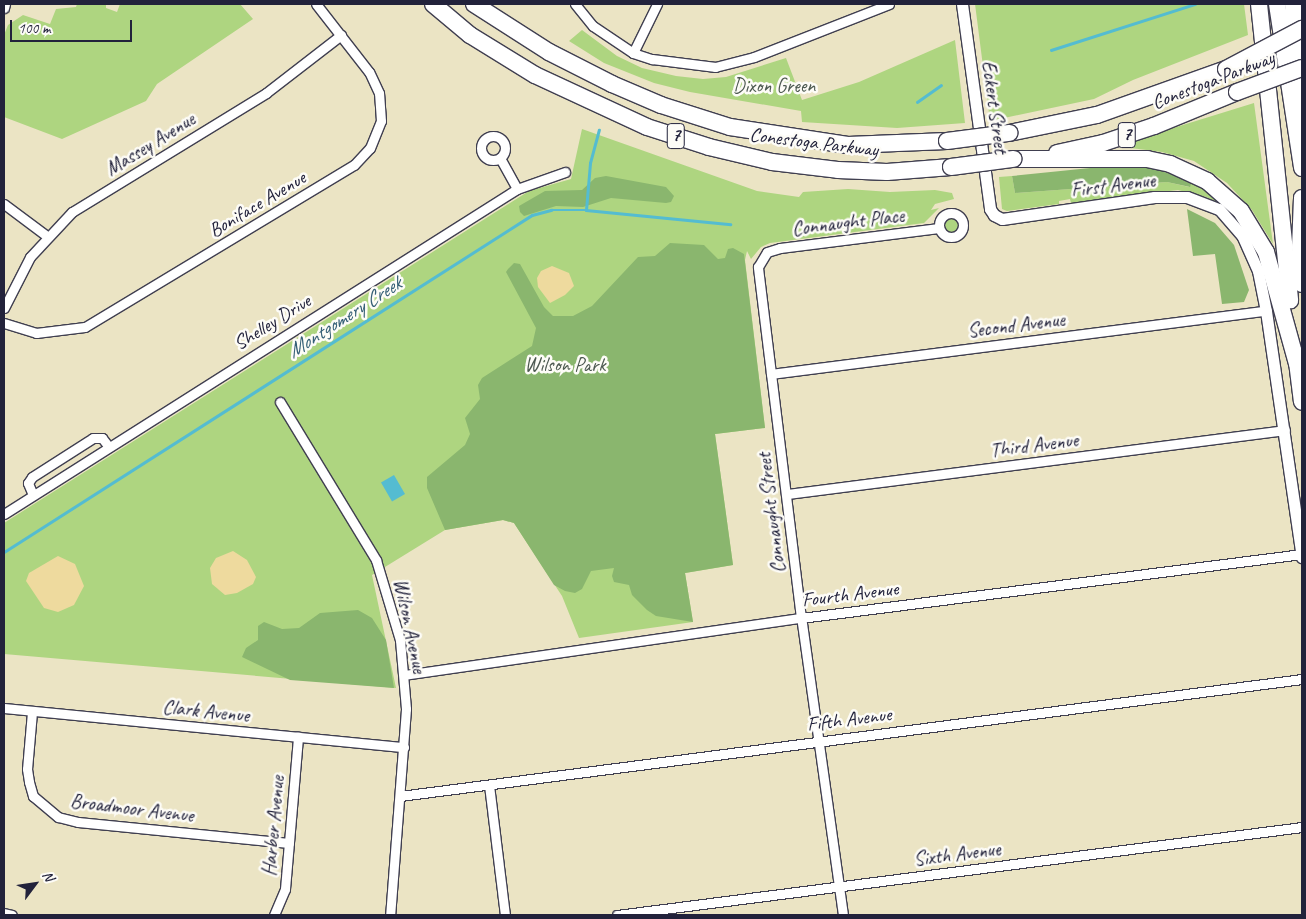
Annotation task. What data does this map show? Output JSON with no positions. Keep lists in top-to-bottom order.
{
  "streets": {
    "highway": ["Conestoga Parkway", "7"],
    "street": [
      "Eckert Street",
      "Massey Avenue",
      "First Avenue",
      "Boniface Avenue",
      "Connaught Place",
      "Shelley Drive",
      "Second Avenue",
      "Third Avenue",
      "Connaught Street",
      "Fourth Avenue",
      "Wilson Avenue",
      "Clark Avenue",
      "Fifth Avenue",
      "Broadmoor Avenue",
      "Harber Avenue",
      "Sixth Avenue"
    ]
  },
  "crossings": [
    ["Eckert Street", "First Avenue"],
    ["Massey Avenue", "Boniface Avenue"],
    ["First Avenue", "Second Avenue"],
    ["Connaught Place", "Connaught Street"],
    ["Second Avenue", "Connaught Street"],
    ["Third Avenue", "Connaught Street"],
    ["Connaught Street", "Fourth Avenue"],
    ["Connaught Street", "Fifth Avenue"],
    ["Connaught Street", "Sixth Avenue"],
    ["Fourth Avenue", "Wilson Avenue"],
    ["Wilson Avenue", "Clark Avenue"],
    ["Wilson Avenue", "Fifth Avenue"],
    ["Clark Avenue", "Broadmoor Avenue"],
    ["Clark Avenue", "Harber Avenue"],
    ["Broadmoor Avenue", "Harber Avenue"]
  ],
  "water": ["Montgomery Creek"],
  "parks": ["Dixon Green", "Wilson Park"],
  "scale_bar": "100 m",
  "north": "top right"
}
